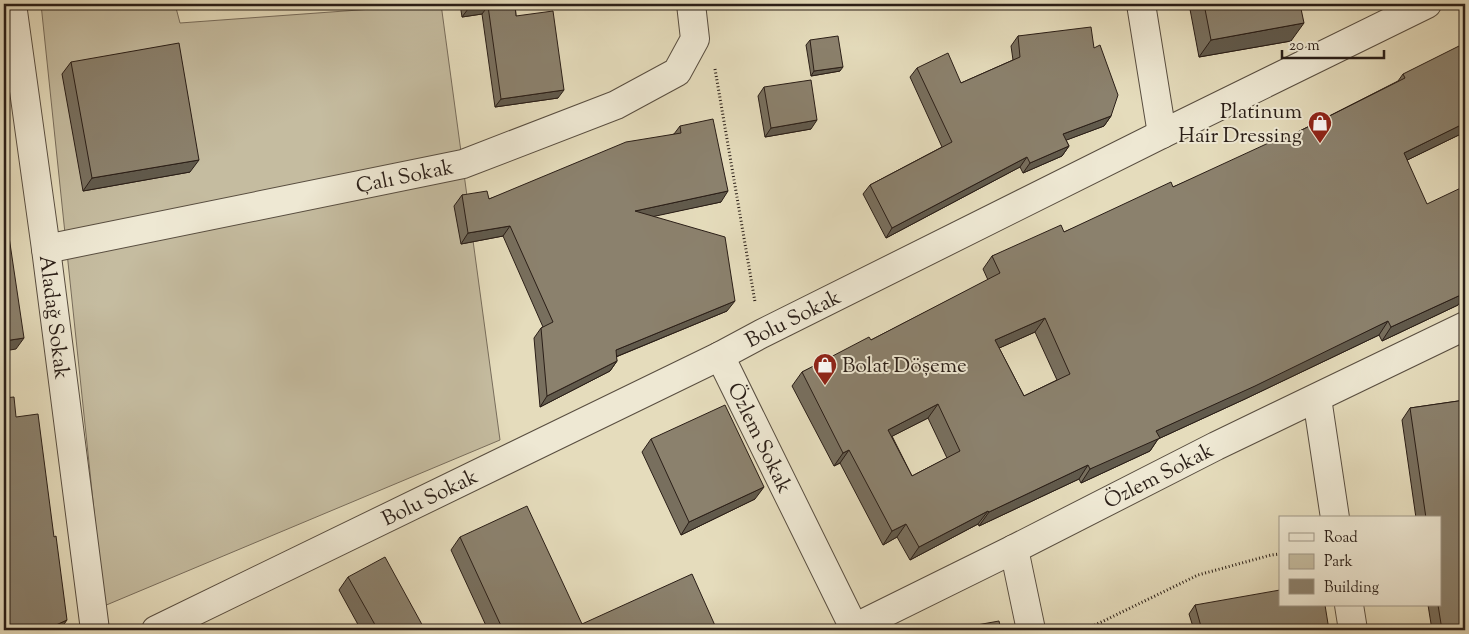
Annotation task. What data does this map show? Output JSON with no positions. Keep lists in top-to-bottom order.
{
  "streets": {
    "street": [
      "Çalı Sokak",
      "Aladağ Sokak",
      "Bolu Sokak",
      "Özlem Sokak"
    ]
  },
  "crossings": [
    ["Çalı Sokak", "Aladağ Sokak"],
    ["Bolu Sokak", "Özlem Sokak"]
  ],
  "places": {
    "shop": ["Platinum Hair Dressing", "Bolat Döşeme"]
  },
  "legend": ["Road", "Park", "Building"],
  "scale_bar": "20 m"
}
